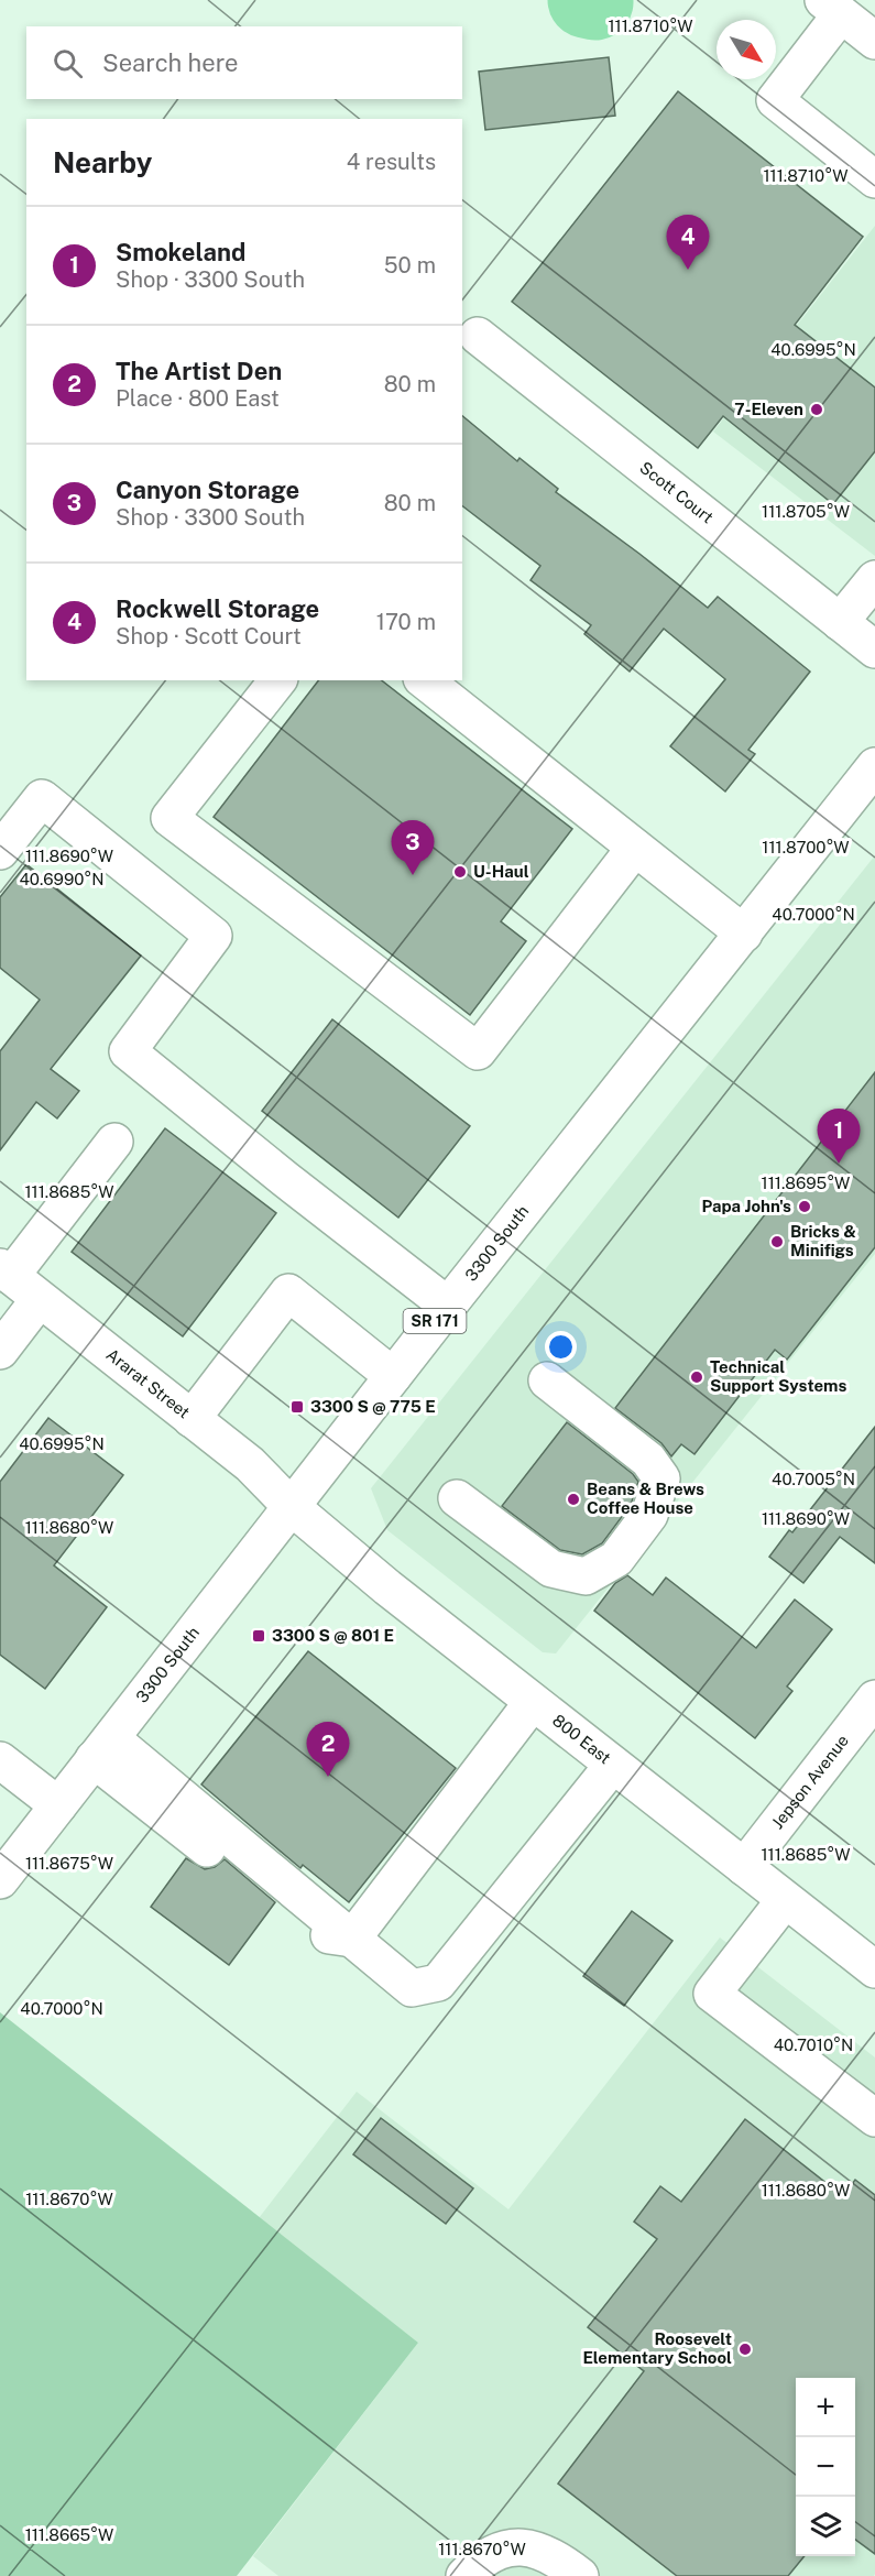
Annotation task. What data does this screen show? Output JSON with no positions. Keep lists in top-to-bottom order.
{
  "streets": {
    "street": [
      "Scott Court",
      "3300 South",
      "SR 171",
      "Ararat Street",
      "800 East",
      "Jepson Avenue"
    ]
  },
  "crossings": [
    ["3300 South", "Ararat Street"],
    ["3300 South", "800 East"],
    ["Ararat Street", "800 East"],
    ["800 East", "Jepson Avenue"]
  ],
  "places": {
    "other": [
      "7-Eleven",
      "U-Haul",
      "Papa John's",
      "Bricks & Minifigs",
      "Technical Support Systems",
      "Beans & Brews Coffee House",
      "Roosevelt Elementary School"
    ],
    "transit": ["3300 S @ 775 E", "3300 S @ 801 E"]
  },
  "north": "bottom right",
  "page": {
    "search": "Search here",
    "heading": ["Nearby", "4 results"],
    "list": [
      {
        "mark": "1",
        "name": "Smokeland",
        "note": "Shop · 3300 South",
        "value": "50 m"
      },
      {
        "mark": "2",
        "name": "The Artist Den",
        "note": "Place · 800 East",
        "value": "80 m"
      },
      {
        "mark": "3",
        "name": "Canyon Storage",
        "note": "Shop · 3300 South",
        "value": "80 m"
      },
      {
        "mark": "4",
        "name": "Rockwell Storage",
        "note": "Shop · Scott Court",
        "value": "170 m"
      }
    ],
    "pins": [
      "4",
      "3",
      "1",
      "2"
    ],
    "map_buttons": ["+", "−"]
  },
  "coordinates": [
    "111.8710°W",
    "40.6995°N",
    "111.8705°W",
    "111.8700°W",
    "111.8690°W",
    "40.6990°N",
    "40.7000°N",
    "111.8695°W",
    "111.8685°W",
    "40.7005°N",
    "111.8680°W",
    "111.8675°W",
    "40.7010°N",
    "111.8670°W",
    "111.8665°W"
  ]
}
